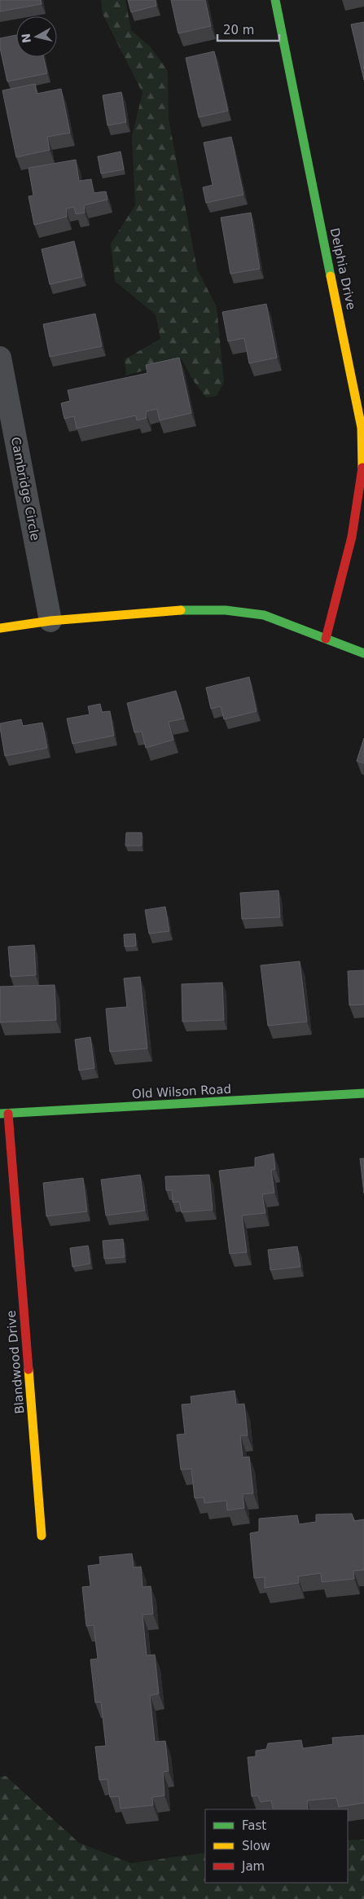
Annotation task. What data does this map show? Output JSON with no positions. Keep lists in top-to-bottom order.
{
  "streets": {
    "street": [
      "Delphia Drive",
      "Cambridge Circle",
      "Old Wilson Road",
      "Blandwood Drive"
    ]
  },
  "crossings": [
    ["Old Wilson Road", "Blandwood Drive"]
  ],
  "legend": ["Fast", "Slow", "Jam"],
  "scale_bar": "20 m",
  "north": "left"
}
